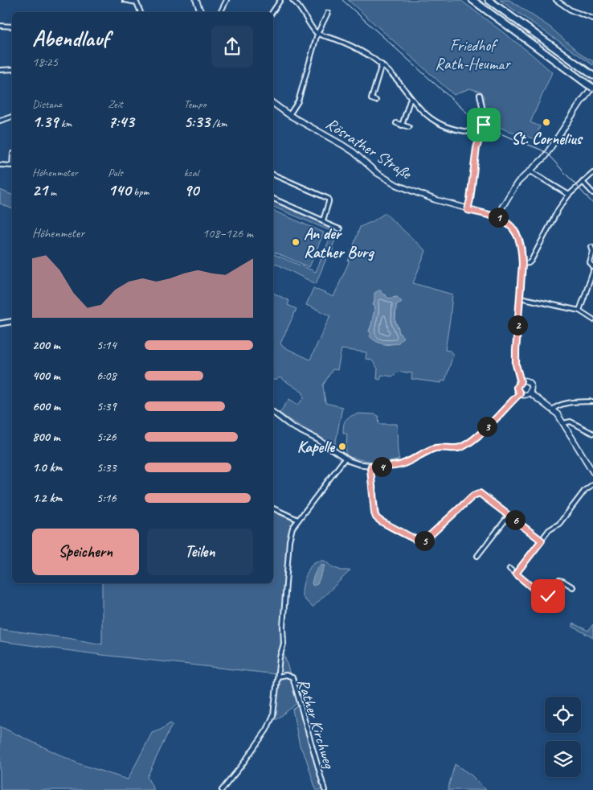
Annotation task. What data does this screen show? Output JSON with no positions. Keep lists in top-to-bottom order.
{
  "streets": {
    "main road": ["Rösrather Straße"],
    "street": ["Rather Kirchweg"]
  },
  "parks": ["Friedhof Rath-Heumar"],
  "places": ["St. Cornelius", "An der Rather Burg", "Kapelle"],
  "page": {
    "heading": ["Abendlauf", "18:25"],
    "stats": [
      ["Distanz", "1.39 km"],
      ["Zeit", "7:43"],
      ["Tempo", "5:33 /km"],
      ["Höhenmeter", "21 m"],
      ["Puls", "140 bpm"],
      ["kcal", "90"]
    ],
    "pins": [
      "1",
      "2",
      "3",
      "4",
      "6",
      "5"
    ],
    "chart": ["Höhenmeter", "108–126 m"],
    "list": [
      {
        "name": "200 m",
        "note": "5:14"
      },
      {
        "name": "400 m",
        "note": "6:08"
      },
      {
        "name": "600 m",
        "note": "5:39"
      },
      {
        "name": "800 m",
        "note": "5:26"
      },
      {
        "name": "1.0 km",
        "note": "5:33"
      },
      {
        "name": "1.2 km",
        "note": "5:16"
      }
    ],
    "buttons": ["Speichern", "Teilen"]
  }
}
